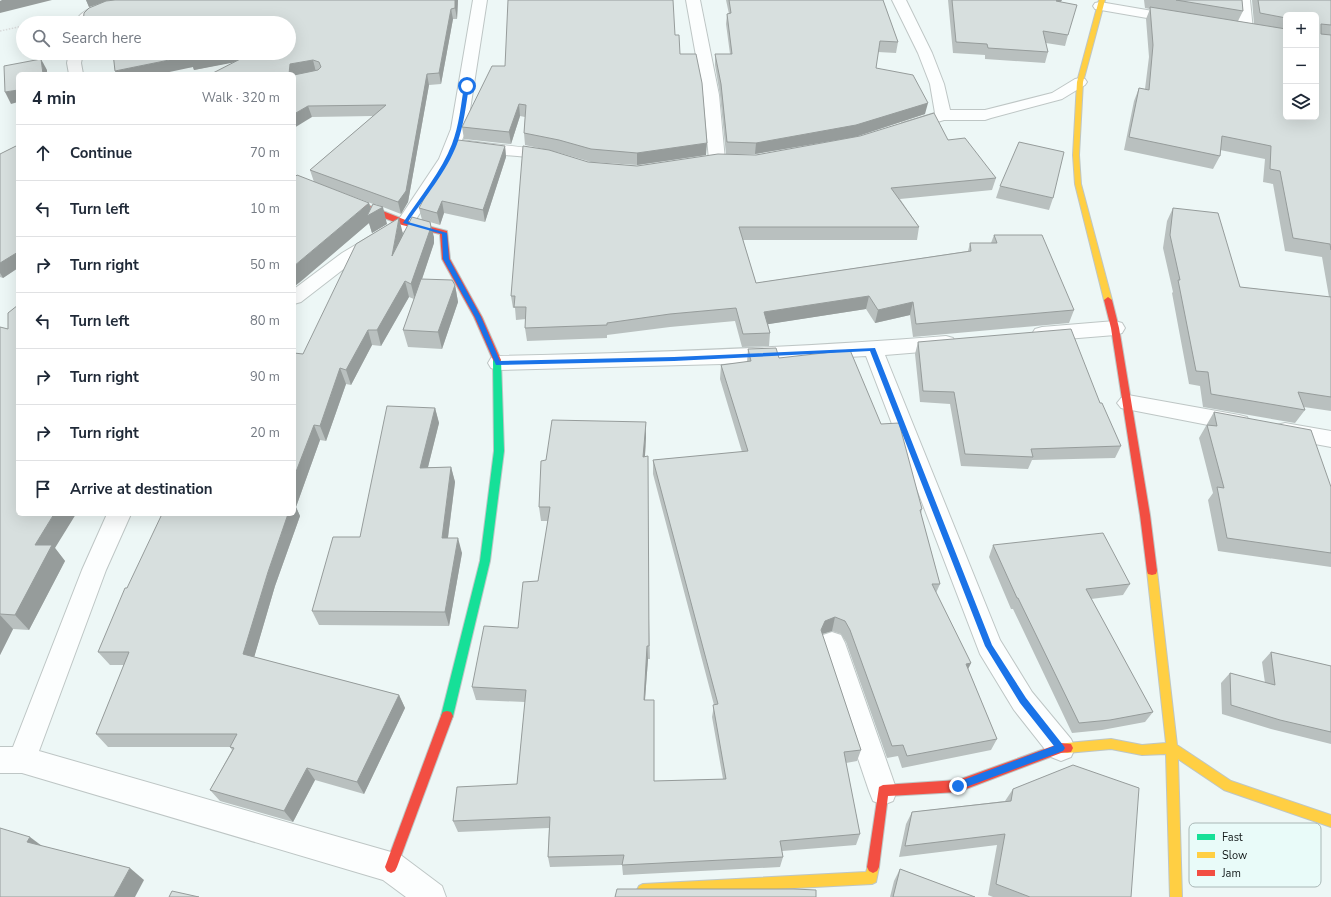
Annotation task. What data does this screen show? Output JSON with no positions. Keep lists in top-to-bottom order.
{
  "legend": ["Fast", "Slow", "Jam"],
  "page": {
    "map_buttons": ["+", "−"],
    "search": "Search here",
    "heading": ["4 min", "Walk · 320 m"],
    "list": [
      ["Continue", "70 m"],
      ["Turn left", "10 m"],
      ["Turn right", "50 m"],
      ["Turn left", "80 m"],
      ["Turn right", "90 m"],
      ["Turn right", "20 m"],
      "Arrive at destination"
    ]
  }
}
